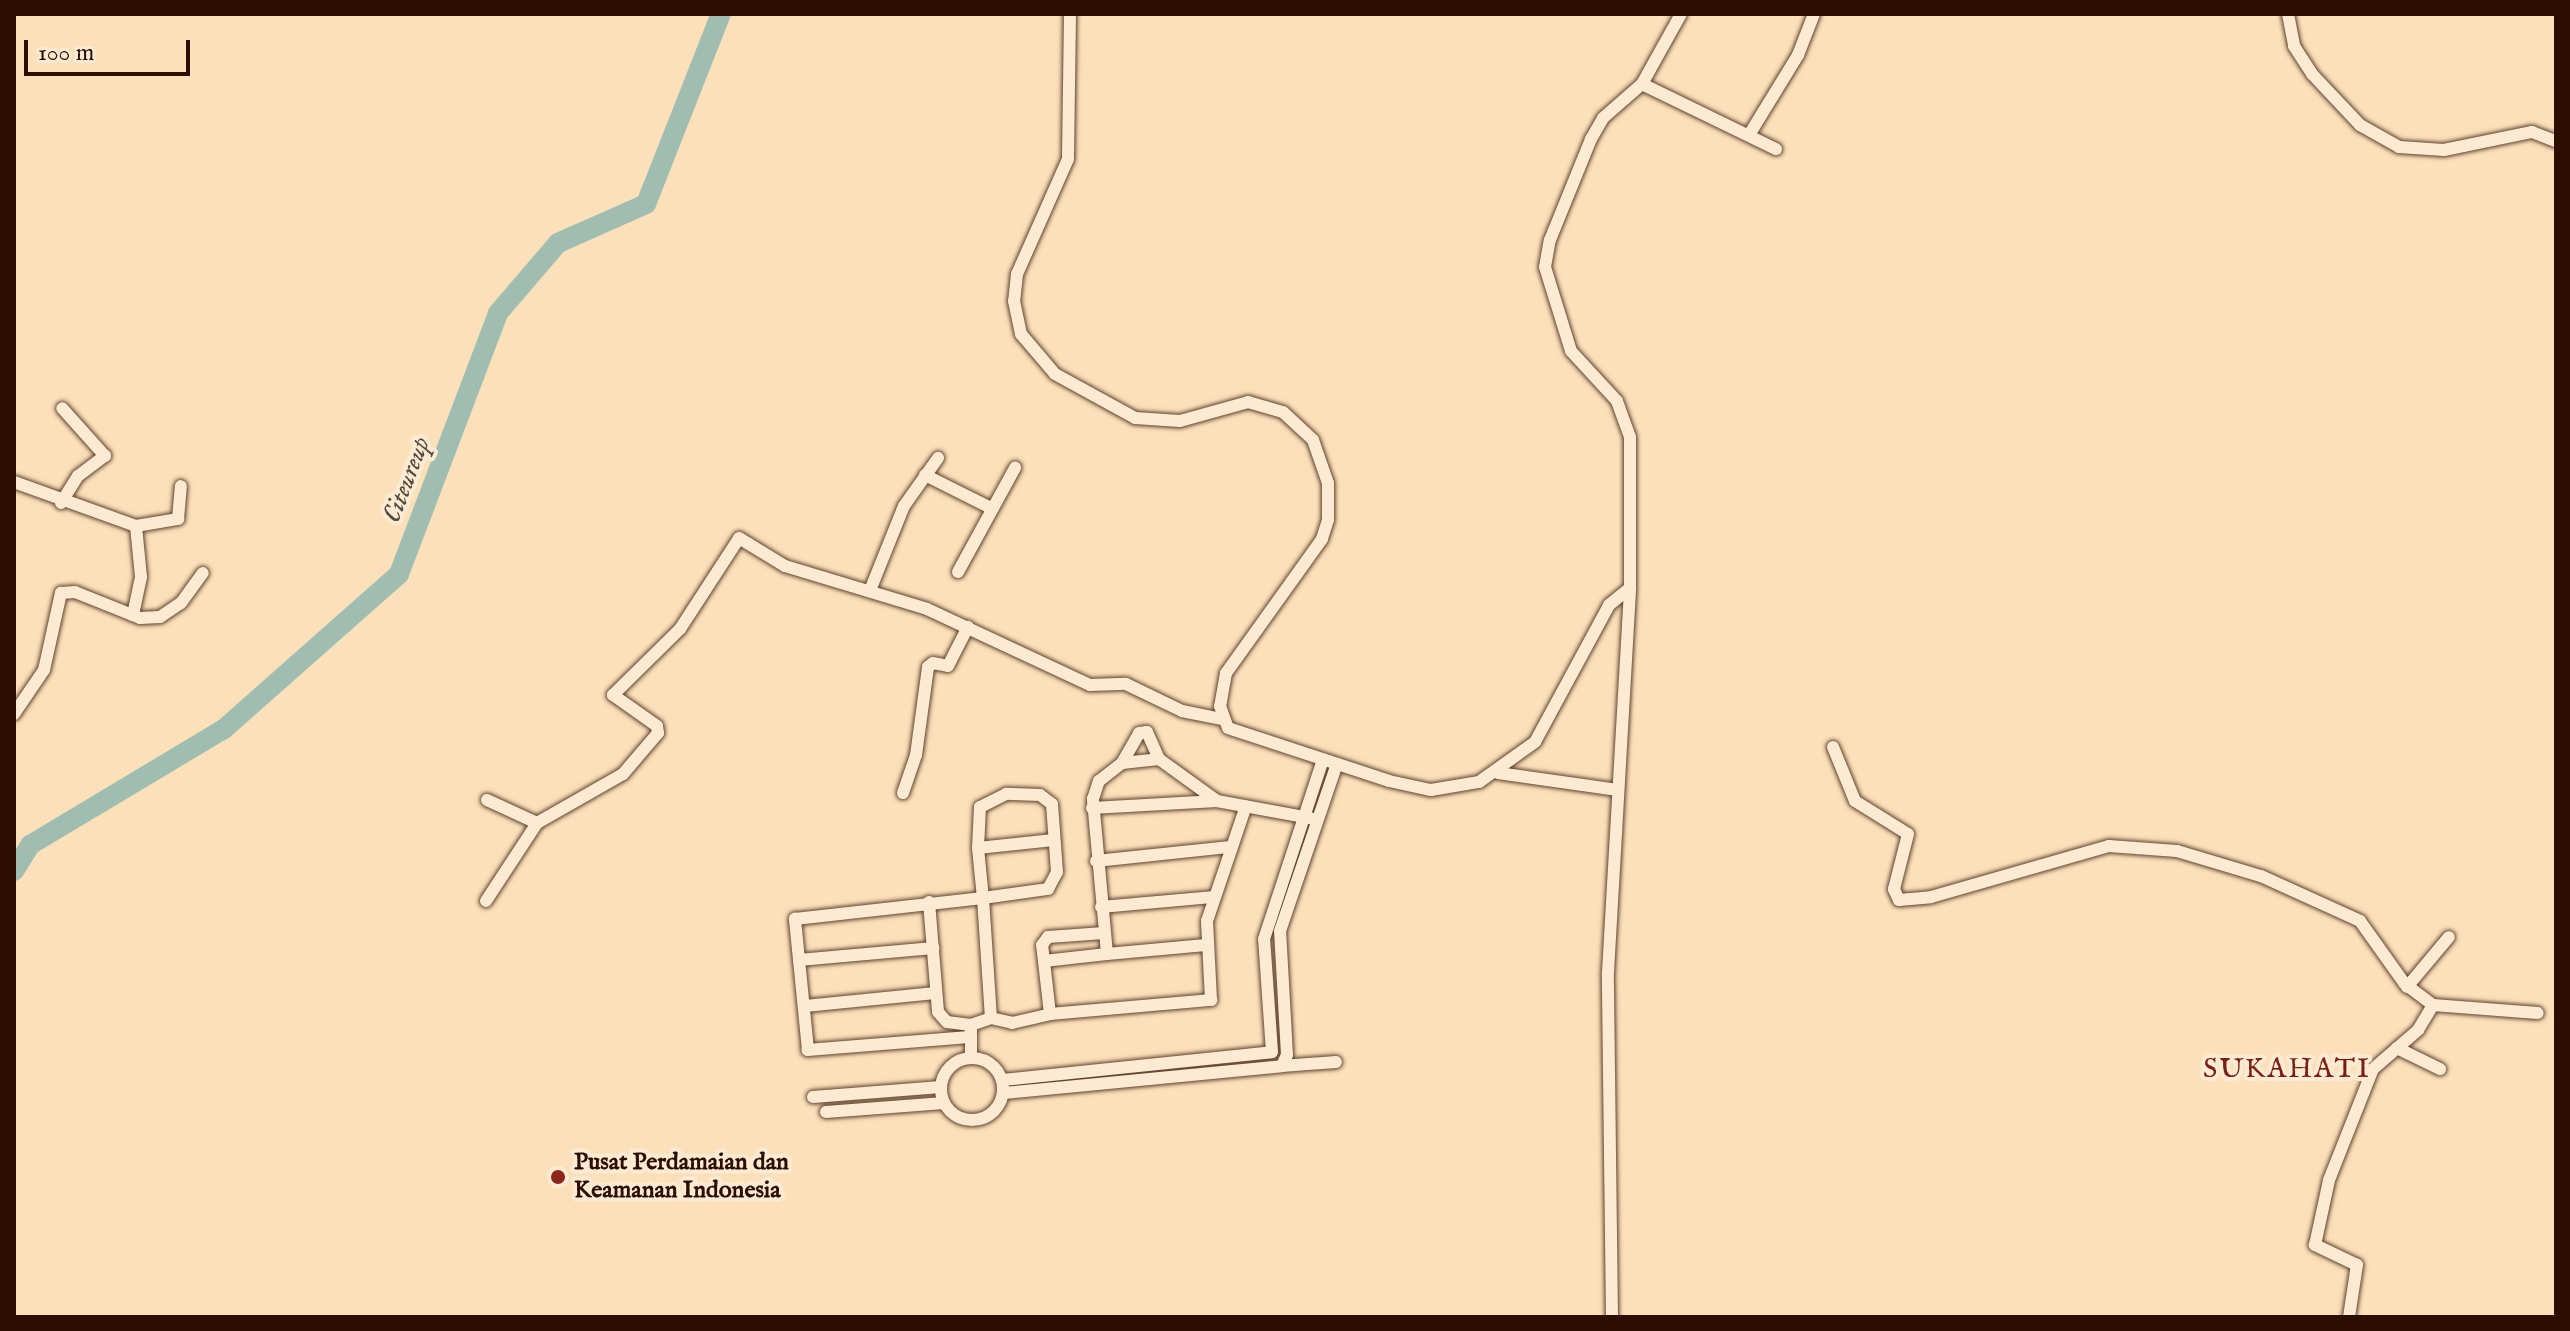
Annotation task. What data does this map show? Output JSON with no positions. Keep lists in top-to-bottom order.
{
  "districts": ["SUKAHATI"],
  "water": ["Citeureup"],
  "places": ["Pusat Perdamaian dan Keamanan Indonesia"],
  "scale_bar": "100 m"
}
